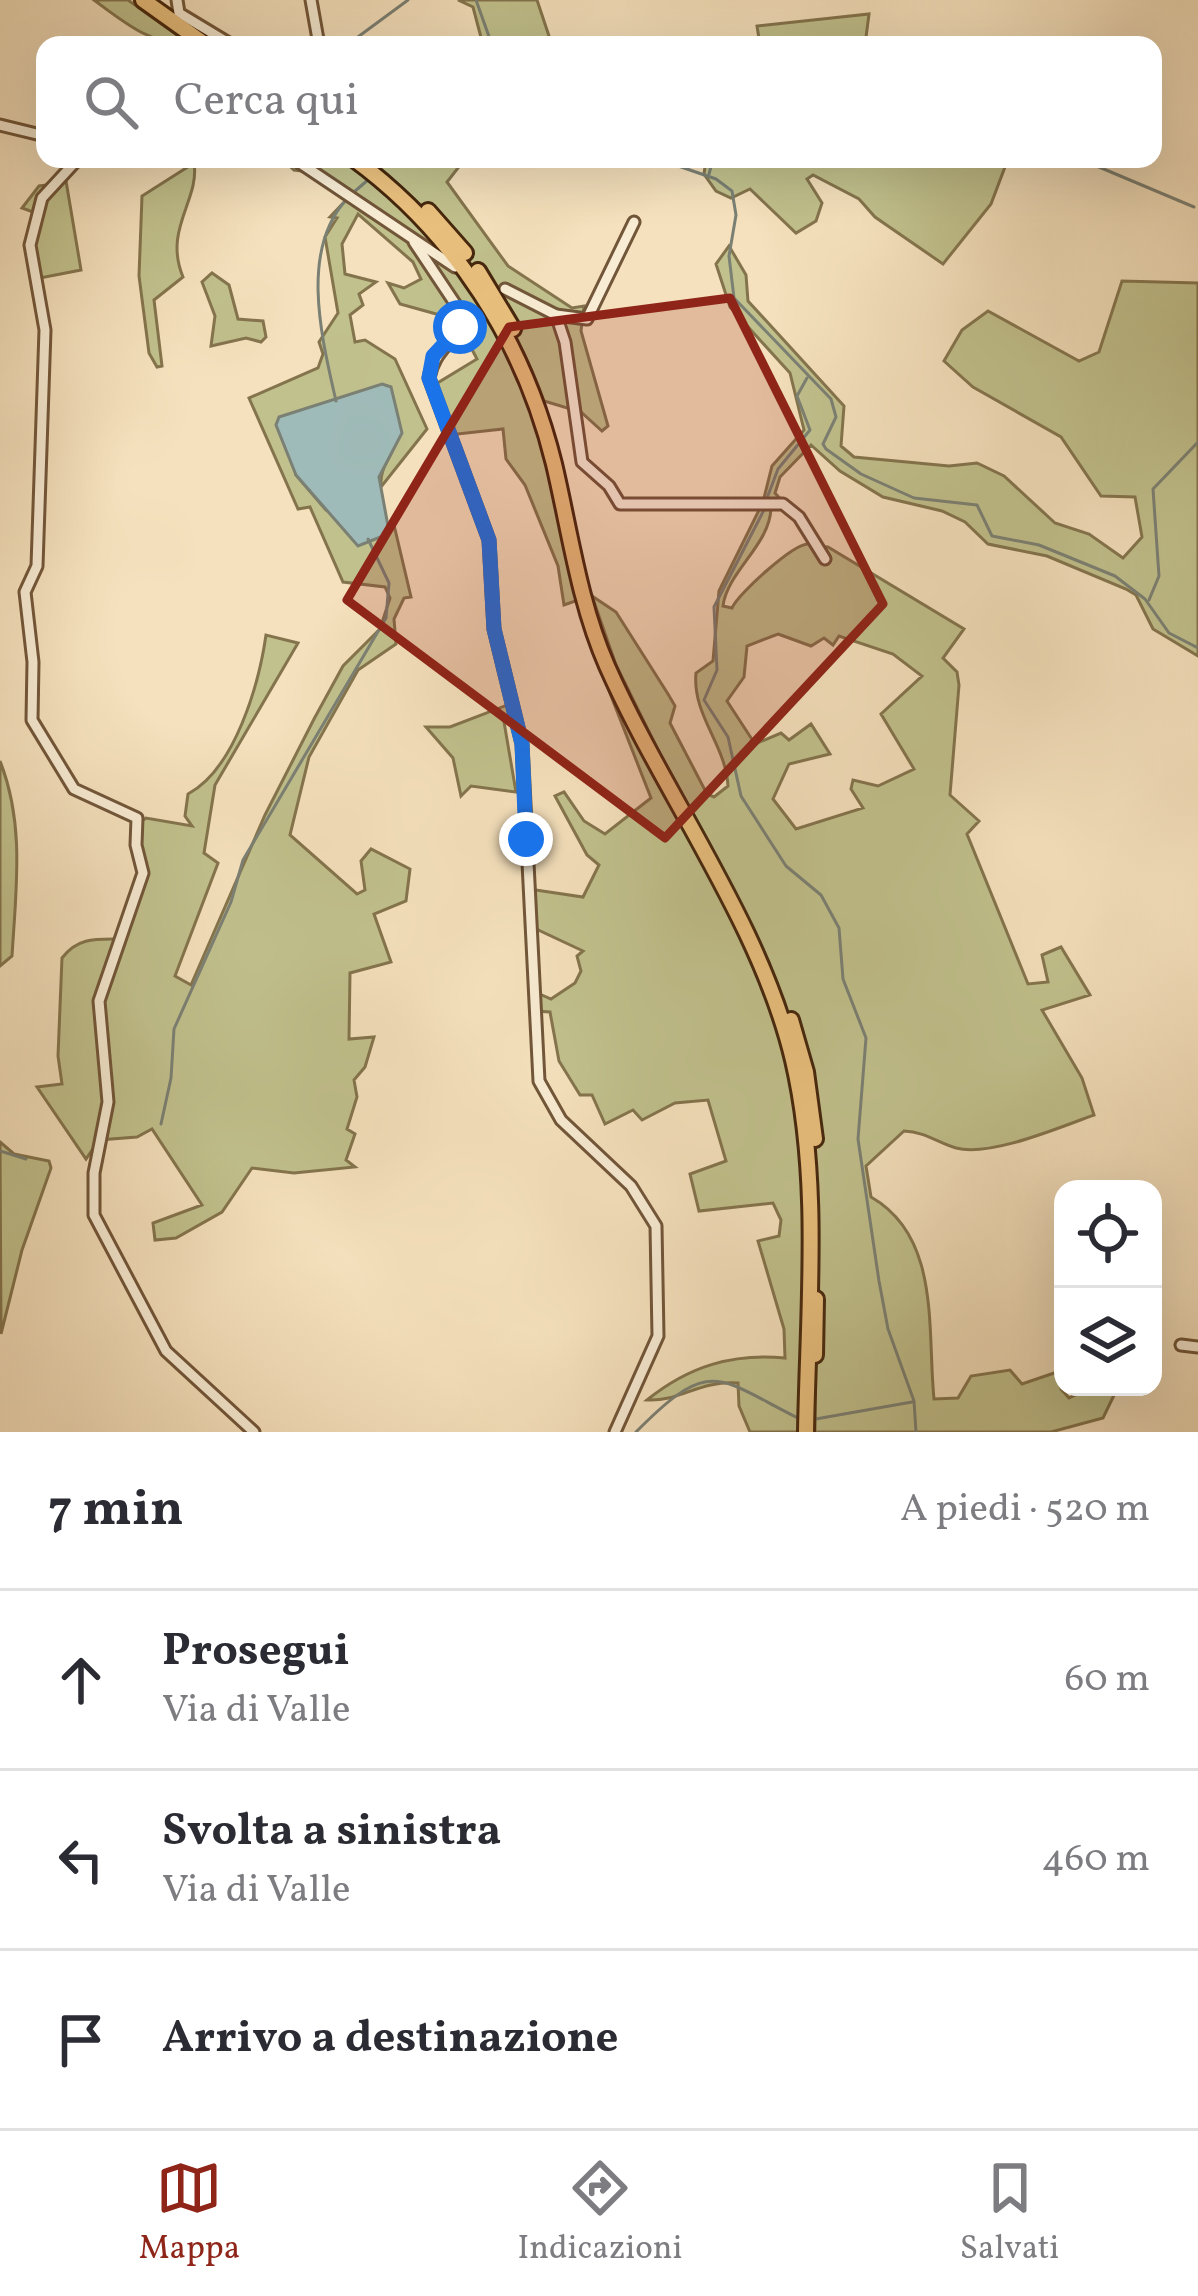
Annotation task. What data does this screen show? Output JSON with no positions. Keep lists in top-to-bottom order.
{
  "page": {
    "search": "Cerca qui",
    "heading": ["7 min", "A piedi · 520 m"],
    "list": [
      ["Prosegui", "Via di Valle", "60 m"],
      ["Svolta a sinistra", "Via di Valle", "460 m"],
      "Arrivo a destinazione"
    ],
    "nav": ["Mappa", "Indicazioni", "Salvati"]
  }
}
